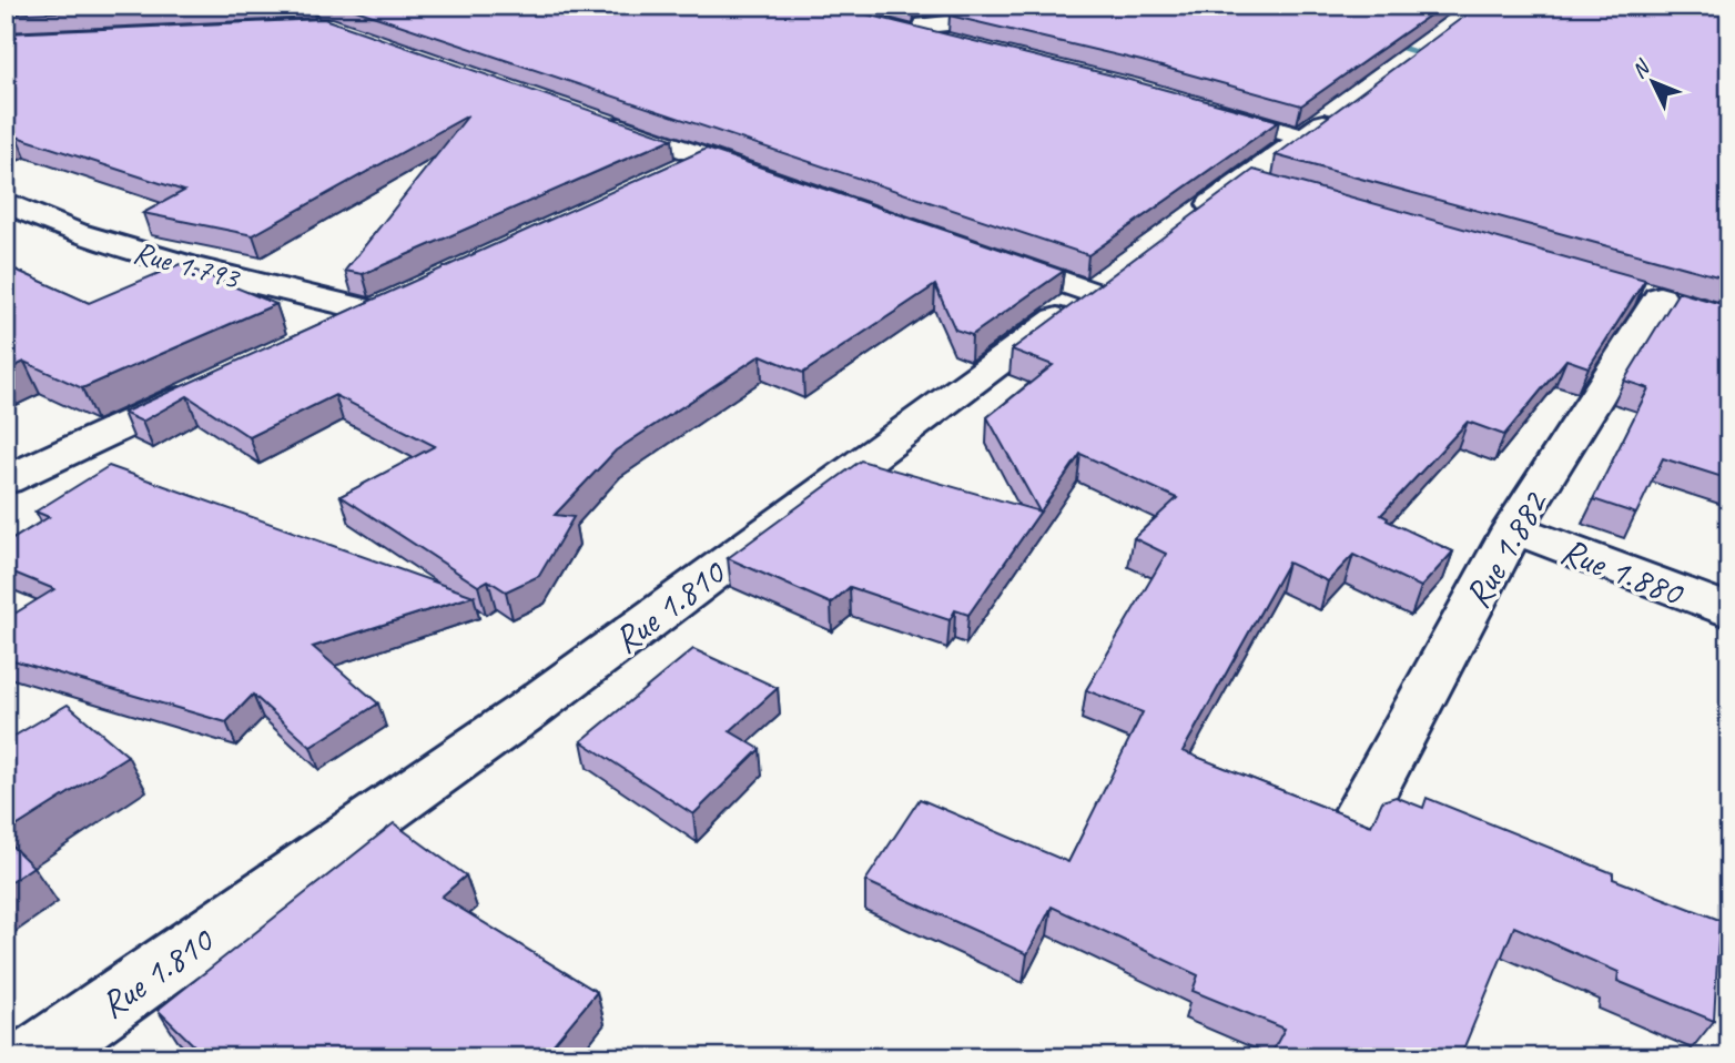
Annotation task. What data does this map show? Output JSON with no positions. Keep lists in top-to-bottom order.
{
  "streets": {
    "street": [
      "Rue 1.793",
      "Rue 1.882",
      "Rue 1.880",
      "Rue 1.810"
    ]
  },
  "crossings": [
    ["Rue 1.882", "Rue 1.880"]
  ],
  "north": "top left"
}
